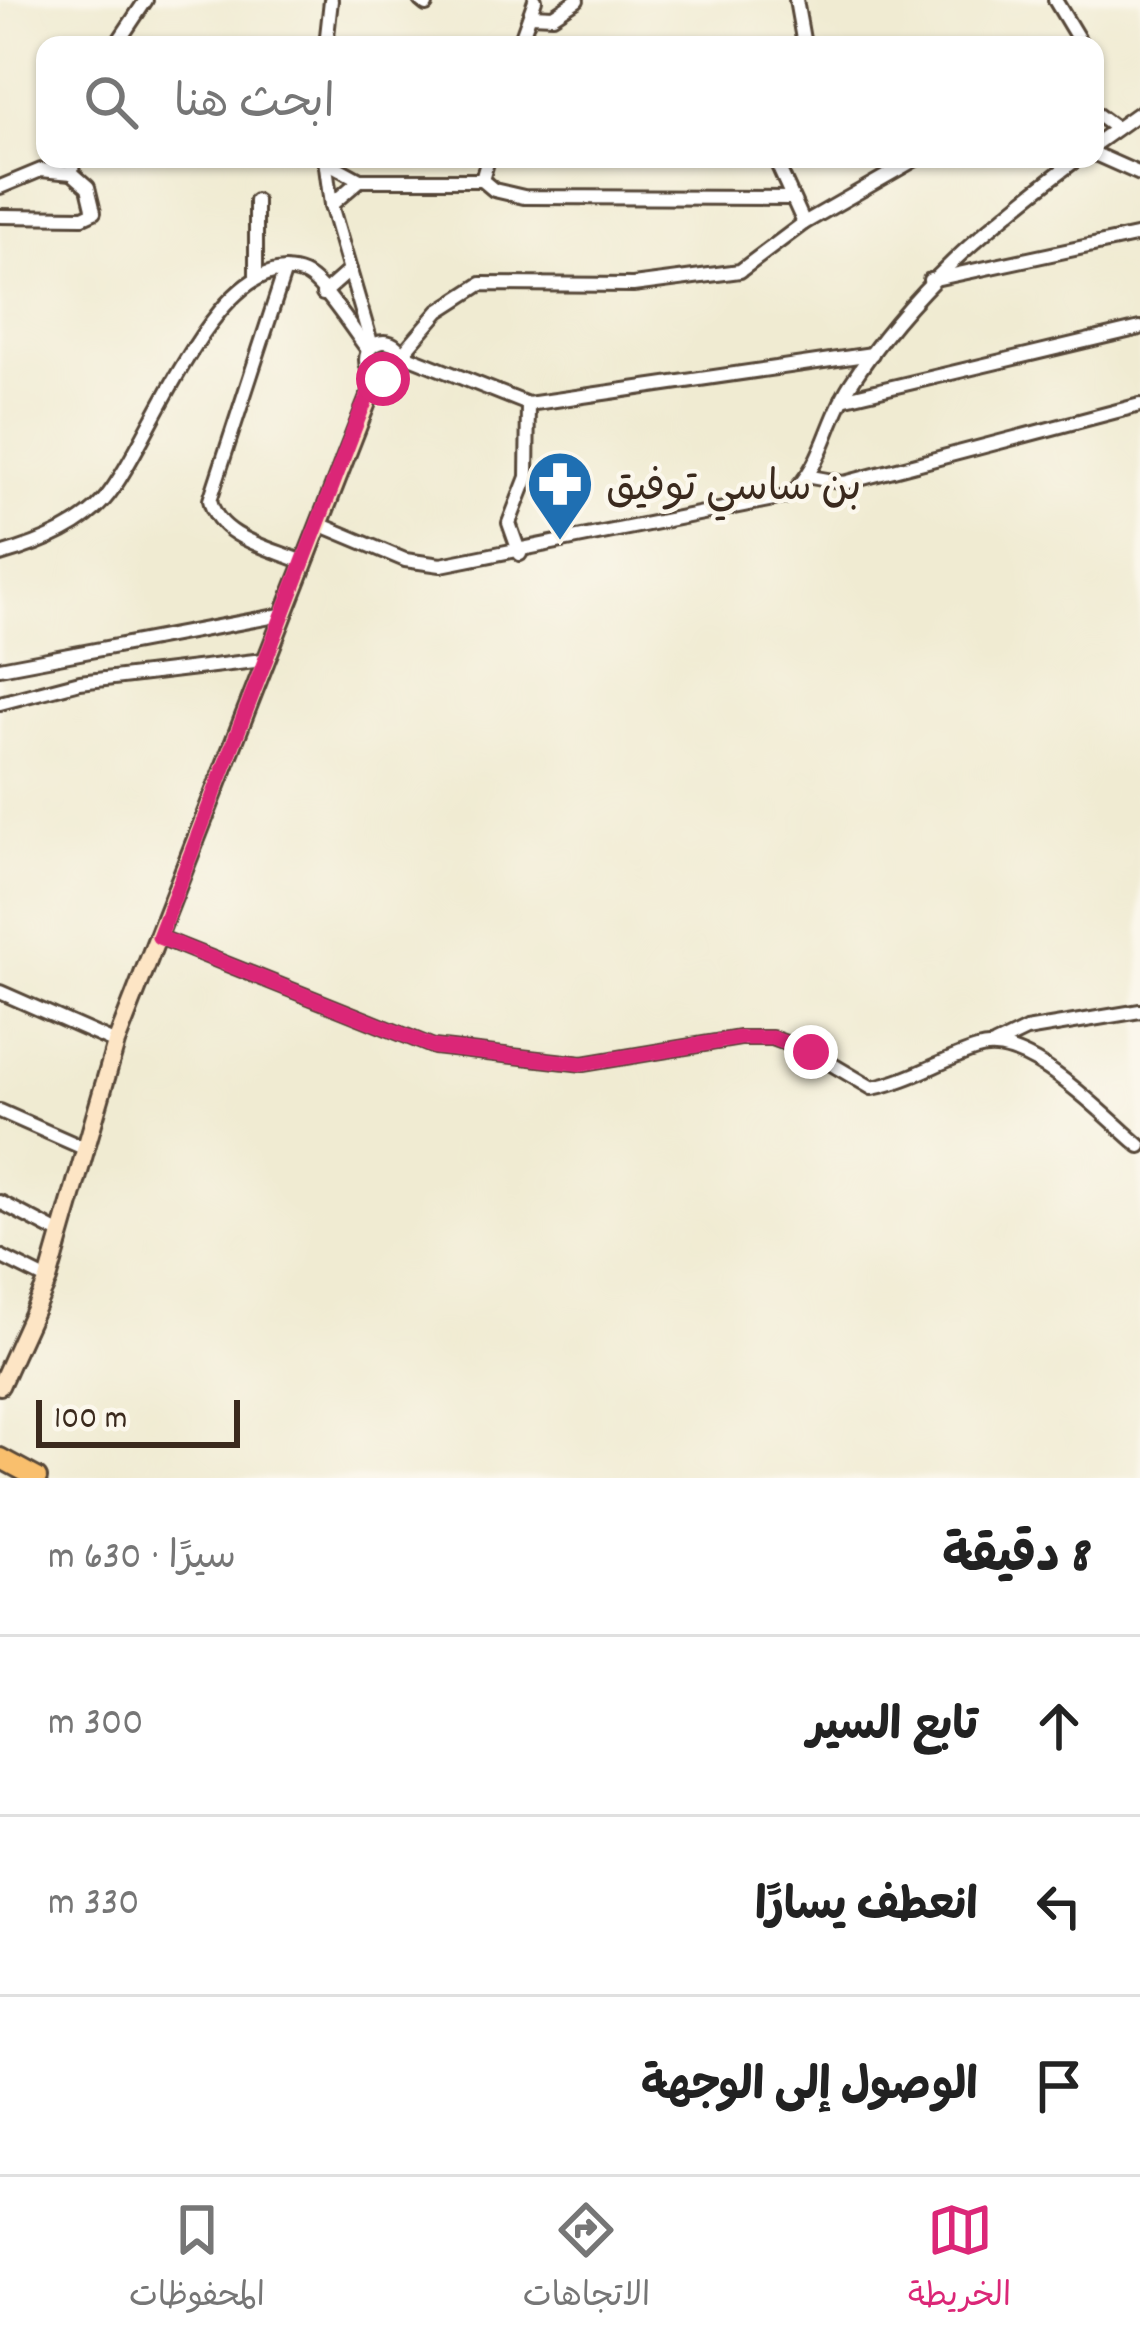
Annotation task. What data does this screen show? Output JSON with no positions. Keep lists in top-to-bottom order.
{
  "places": {
    "pharmacy": ["بن ساسي توفيق"]
  },
  "scale_bar": "100 m",
  "page": {
    "search": "ابحث هنا",
    "scale": "100 m",
    "heading": ["8 دقيقة", "سيرًا · 630 m"],
    "list": [
      ["تابع السير", "300 m"],
      ["انعطف يسارًا", "330 m"],
      "الوصول إلى الوجهة"
    ],
    "nav": ["الخريطة", "الاتجاهات", "المحفوظات"]
  }
}
